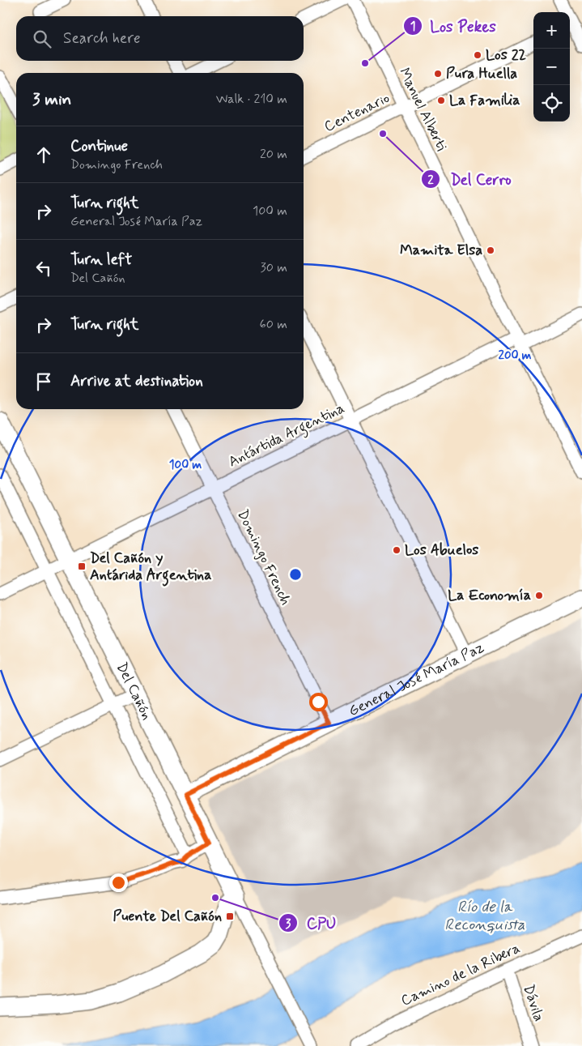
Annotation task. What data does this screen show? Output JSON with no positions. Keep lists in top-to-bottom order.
{
  "streets": {
    "street": [
      "Manuel Alberti",
      "Centenario",
      "Antártida Argentina",
      "Domingo French",
      "General José María Paz",
      "Del Cañón",
      "Camino de la Ribera",
      "Dávila"
    ]
  },
  "crossings": [
    ["Manuel Alberti", "Centenario"],
    ["Manuel Alberti", "Antártida Argentina"],
    ["Antártida Argentina", "Domingo French"],
    ["Antártida Argentina", "Del Cañón"],
    ["Domingo French", "General José María Paz"],
    ["General José María Paz", "Del Cañón"],
    ["Camino de la Ribera", "Dávila"]
  ],
  "water": ["Río de la Reconquista"],
  "places": {
    "other": [
      "Los 22",
      "Los Pekes",
      "Pura Huella",
      "La Familia",
      "Del Cerro",
      "Mamita Elsa",
      "Los Abuelos",
      "La Economía",
      "CPU"
    ],
    "transit": ["Del Cañón y Antárida Argentina", "Puente Del Cañón"]
  },
  "page": {
    "map_buttons": ["+", "−"],
    "search": "Search here",
    "heading": ["3 min", "Walk · 210 m"],
    "list": [
      ["Continue", "Domingo French", "20 m"],
      ["Turn right", "General José María Paz", "100 m"],
      ["Turn left", "Del Cañón", "30 m"],
      ["Turn right", "60 m"],
      "Arrive at destination"
    ]
  },
  "rings": ["200 m", "100 m"]
}
